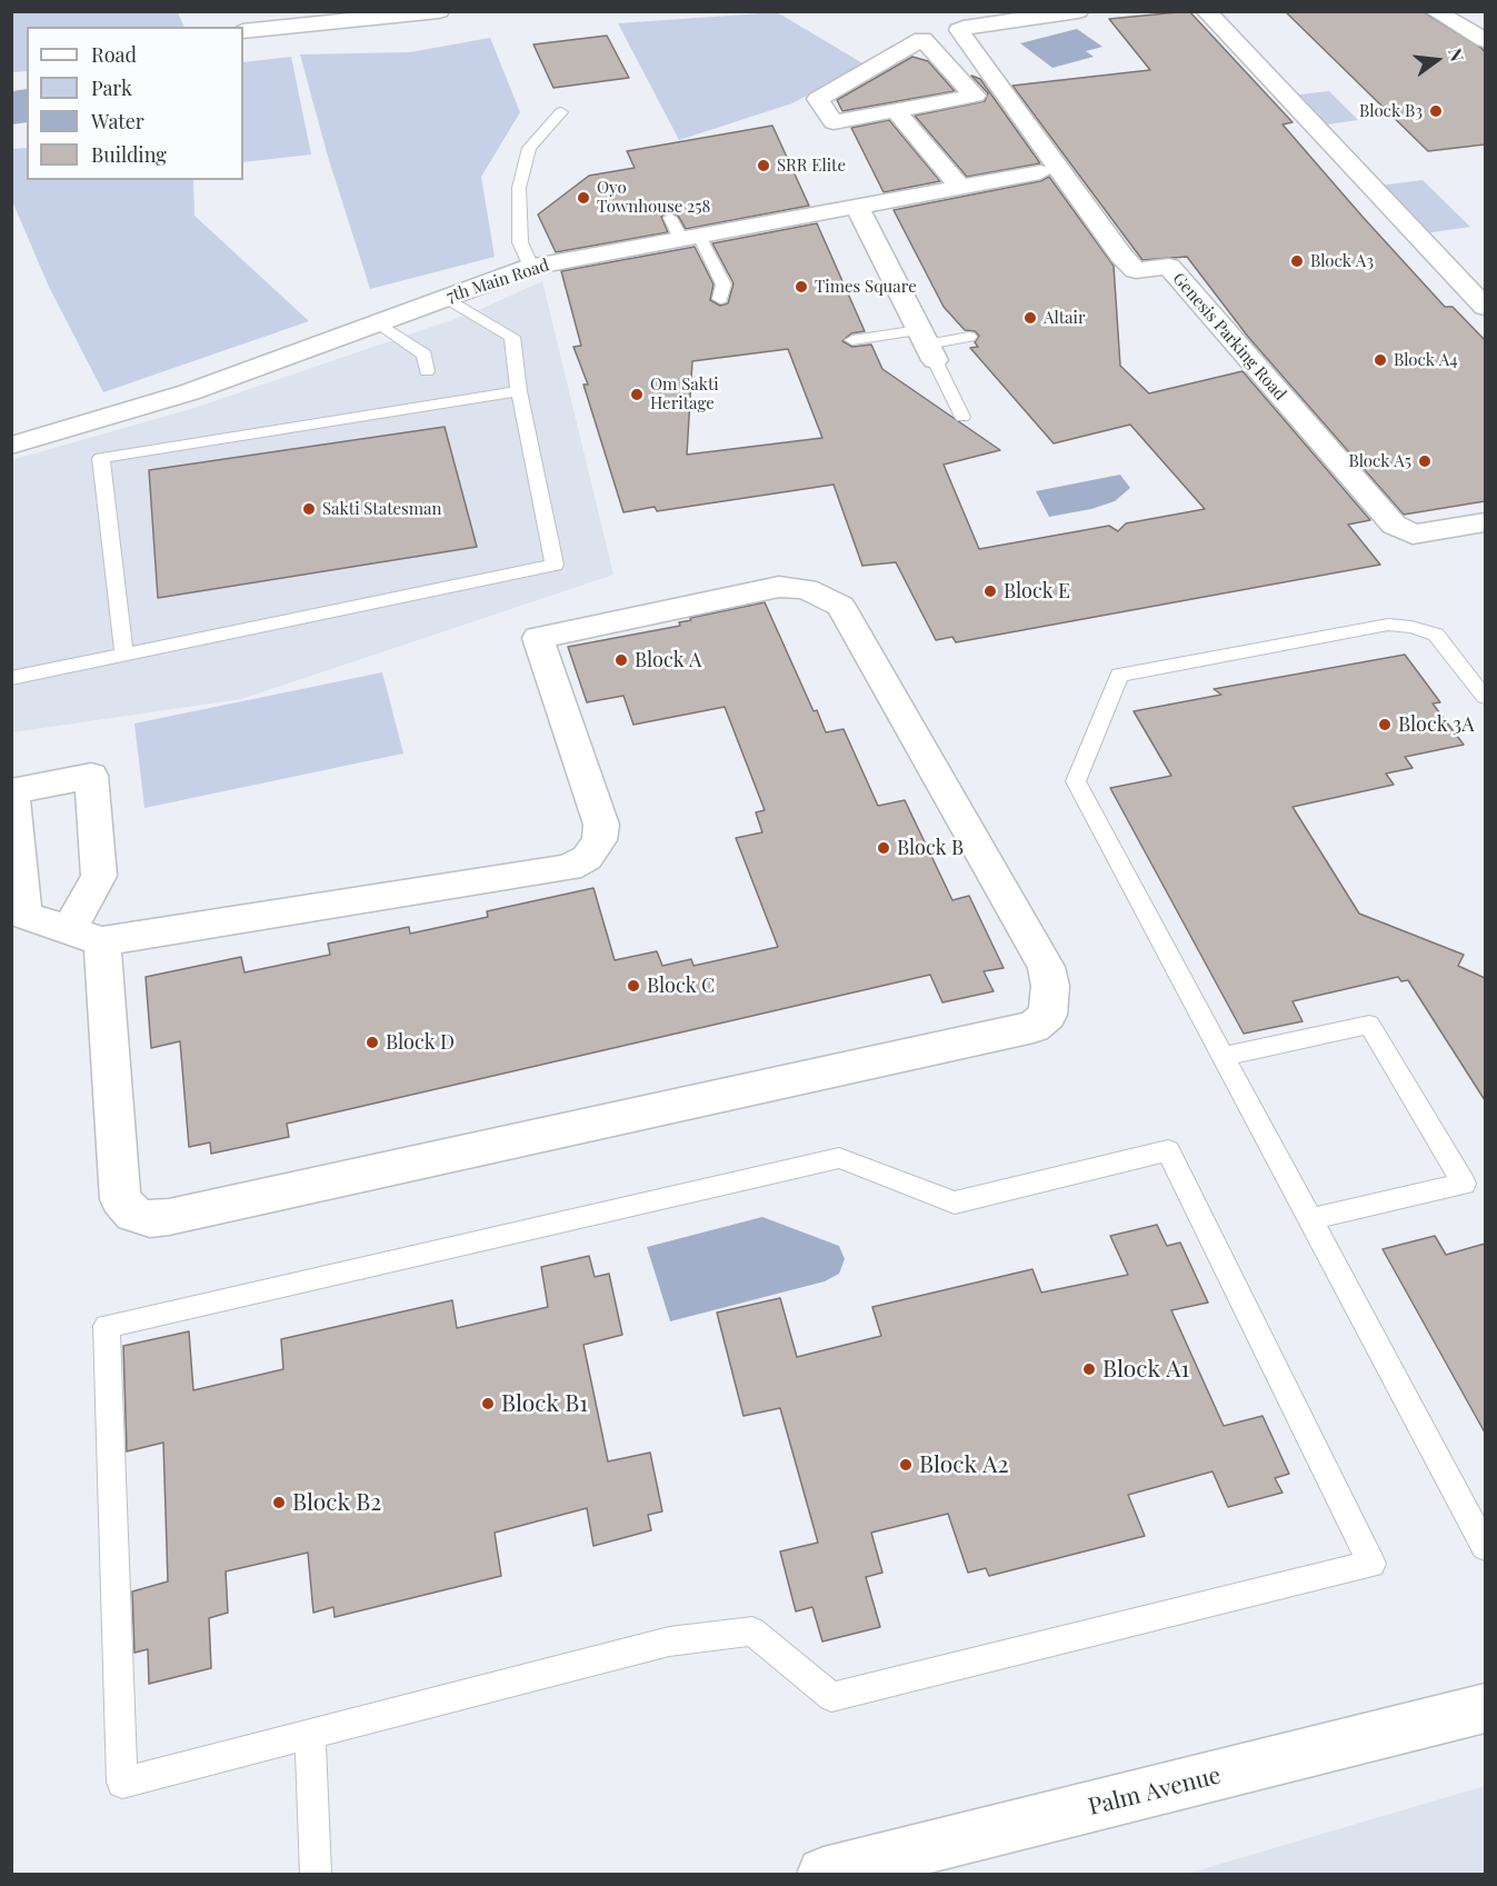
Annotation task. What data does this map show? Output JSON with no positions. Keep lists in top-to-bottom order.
{
  "streets": {
    "street": ["7th Main Road", "Genesis Parking Road", "Palm Avenue"]
  },
  "places": [
    "Block B3",
    "SRR Elite",
    "Oyo Townhouse 258",
    "Block A3",
    "Times Square",
    "Altair",
    "Block A4",
    "Om Sakti Heritage",
    "Block A5",
    "Sakti Statesman",
    "Block E",
    "Block A",
    "Block 3A",
    "Block B",
    "Block C",
    "Block D",
    "Block A1",
    "Block B1",
    "Block A2",
    "Block B2"
  ],
  "legend": [
    "Road",
    "Park",
    "Water",
    "Building"
  ],
  "north": "right"
}
